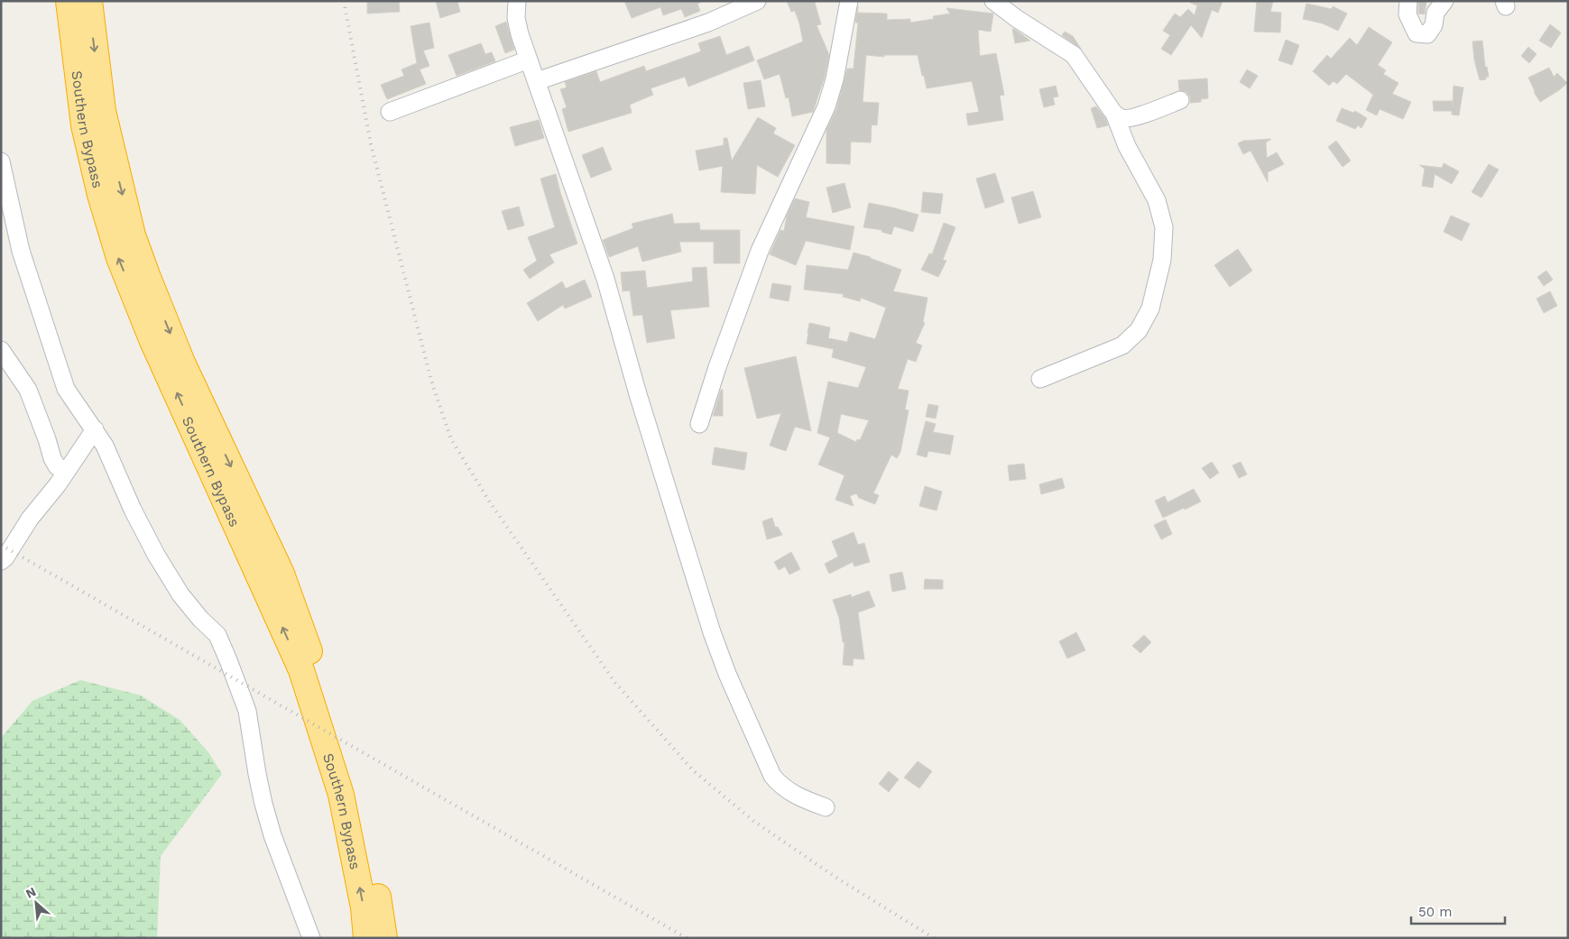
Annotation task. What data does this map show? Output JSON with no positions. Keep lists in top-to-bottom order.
{
  "streets": {
    "highway": ["Southern Bypass"]
  },
  "scale_bar": "50 m",
  "north": "top left"
}
